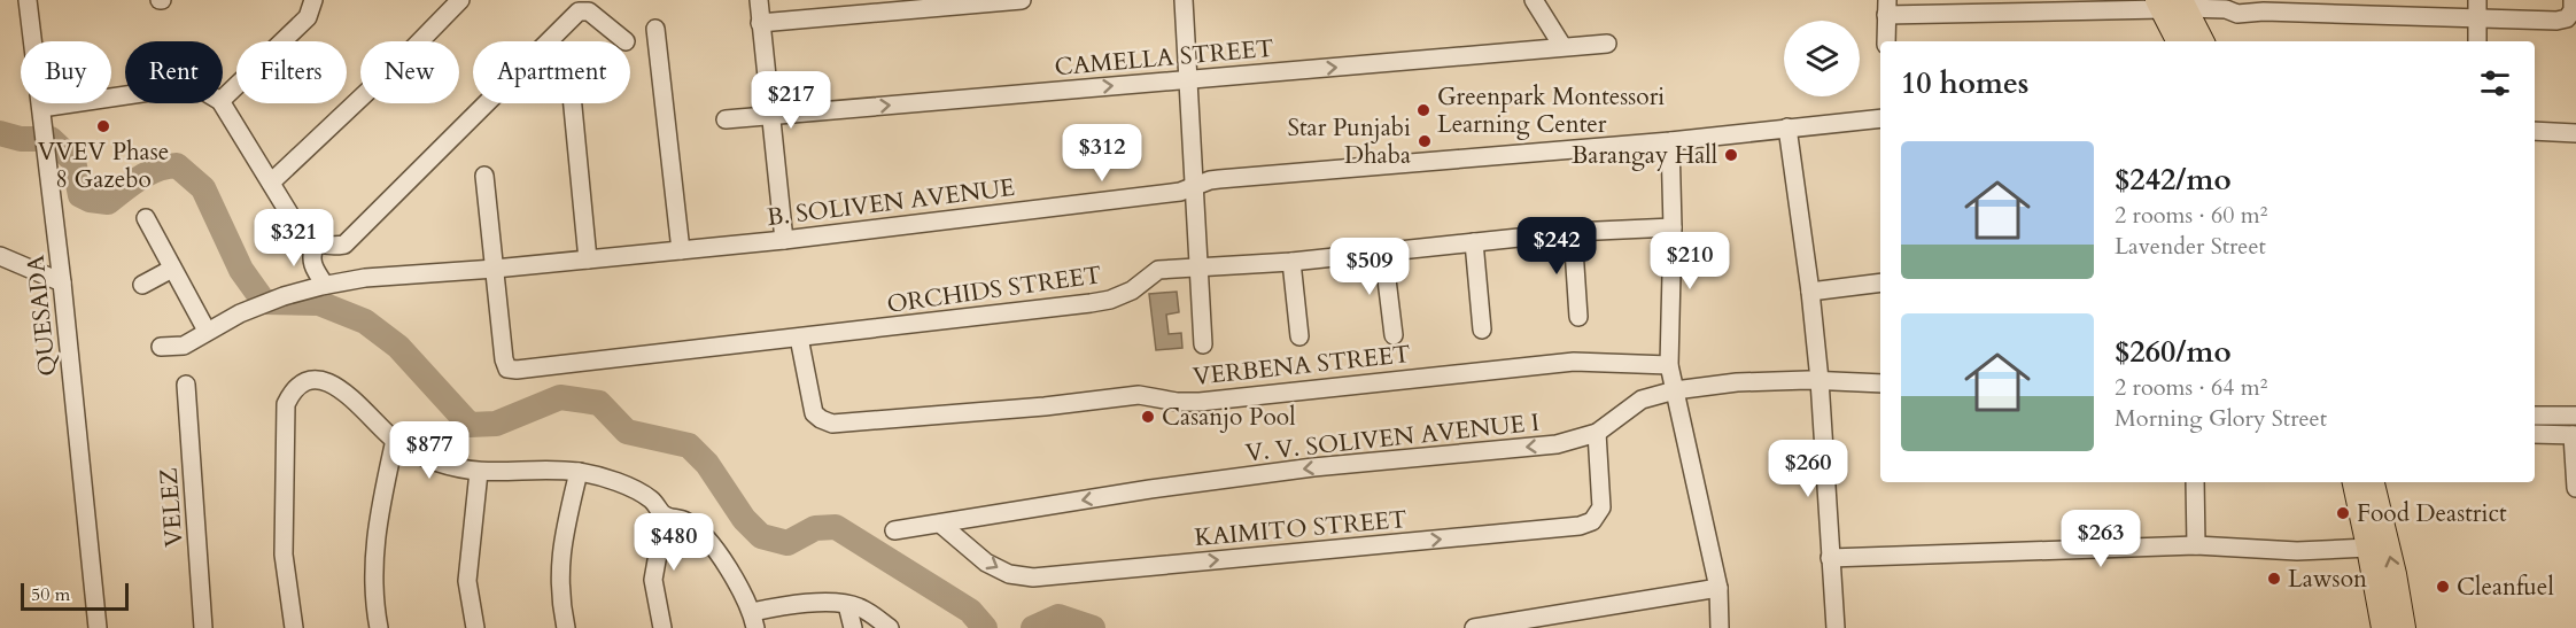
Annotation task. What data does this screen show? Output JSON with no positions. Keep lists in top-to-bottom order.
{
  "streets": {
    "street": [
      "CAMELLA STREET",
      "B. SOLIVEN AVENUE",
      "ORCHIDS STREET",
      "QUESADA",
      "VERBENA STREET",
      "V. V. SOLIVEN AVENUE I",
      "VELEZ",
      "KAIMITO STREET"
    ]
  },
  "crossings": [
    ["B. SOLIVEN AVENUE", "ORCHIDS STREET"],
    ["ORCHIDS STREET", "VERBENA STREET"],
    ["V. V. SOLIVEN AVENUE I", "KAIMITO STREET"]
  ],
  "one_way": ["V. V. SOLIVEN AVENUE I"],
  "places": [
    "Greenpark Montessori Learning Center",
    "VVEV Phase 8 Gazebo",
    "Star Punjabi Dhaba",
    "Barangay Hall",
    "Casanjo Pool",
    "Food Deastrict",
    "Lawson",
    "Cleanfuel"
  ],
  "scale_bar": "50 m",
  "page": {
    "chip": [
      "Buy",
      "Rent",
      "Filters",
      "New",
      "Apartment"
    ],
    "heading": "10 homes",
    "price": [
      "$217",
      "$312",
      "$321",
      "$242",
      "$210",
      "$509",
      "$877",
      "$260",
      "$263",
      "$480"
    ],
    "list": [
      {
        "name": "$242/mo",
        "note": "2 rooms · 60 m² · Lavender Street"
      },
      {
        "name": "$260/mo",
        "note": "2 rooms · 64 m² · Morning Glory Street"
      }
    ],
    "scale": "50 m"
  }
}
